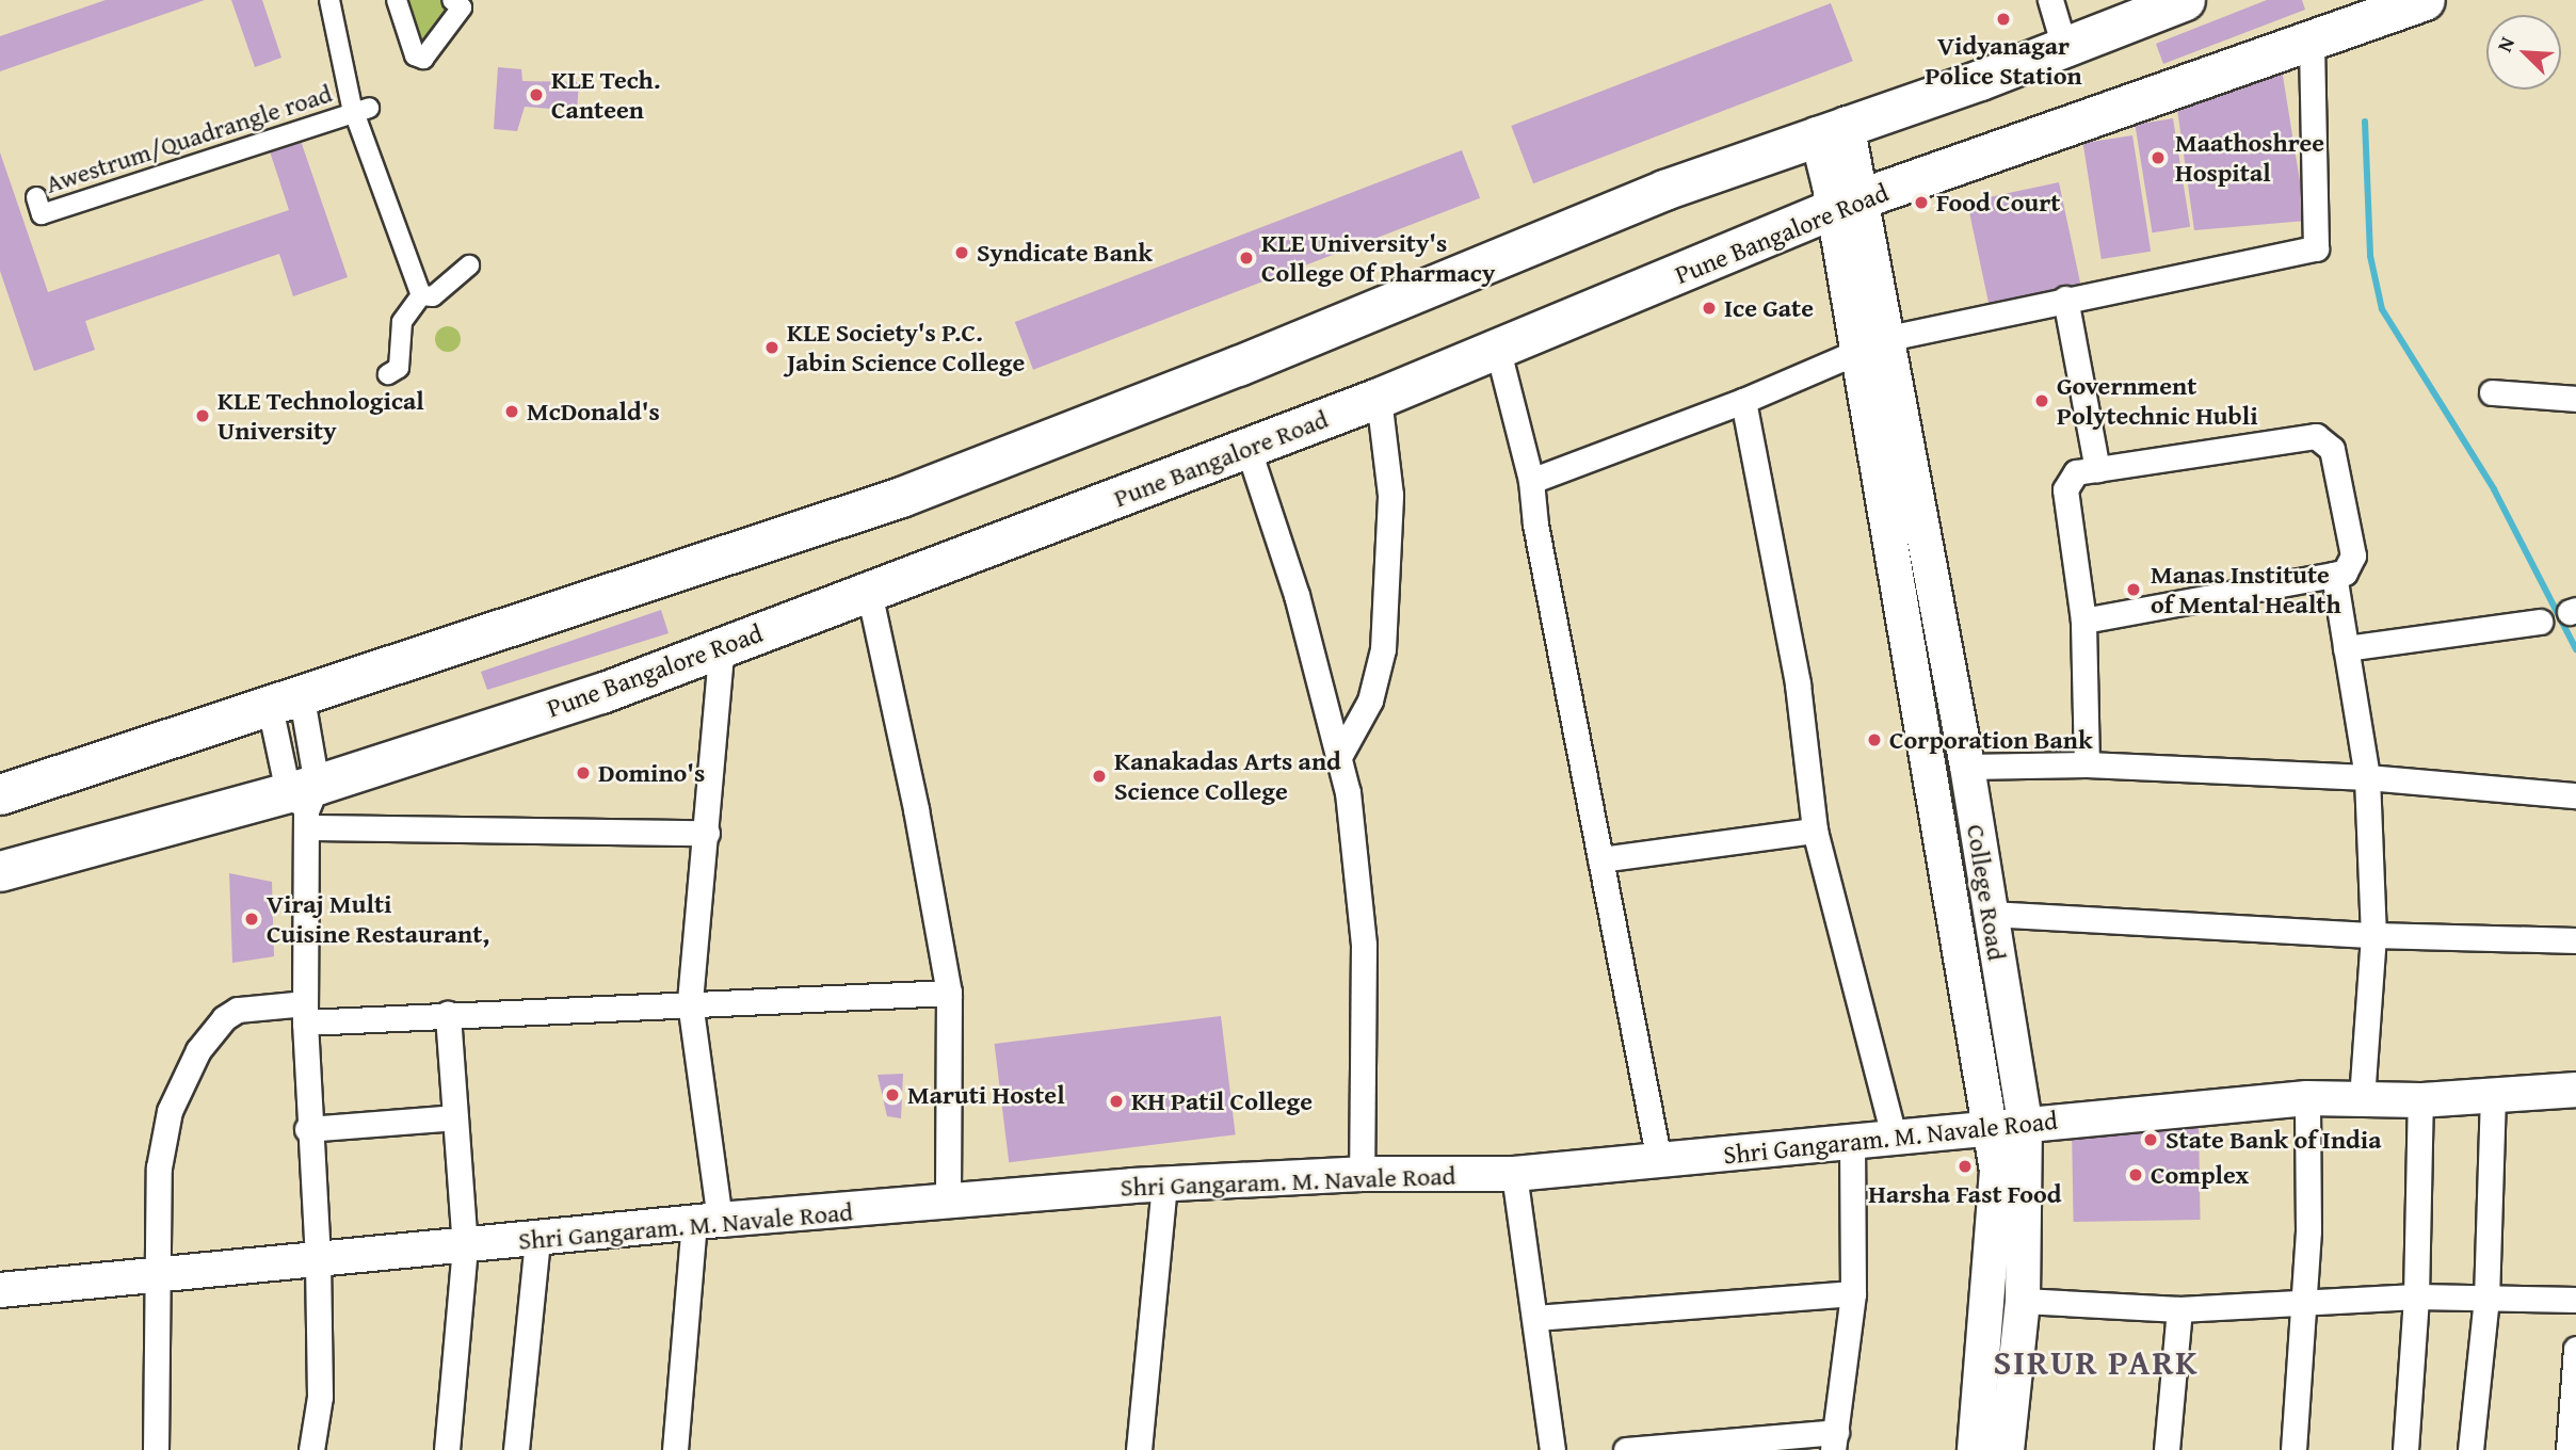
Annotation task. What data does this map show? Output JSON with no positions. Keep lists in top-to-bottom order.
{
  "streets": {
    "main road": ["Pune Bangalore Road", "College Road", "Shri Gangaram. M. Navale Road"],
    "street": ["Awestrum/Quadrangle road"]
  },
  "crossings": [
    ["Pune Bangalore Road", "College Road"],
    ["College Road", "Shri Gangaram. M. Navale Road"]
  ],
  "districts": ["SIRUR PARK"],
  "places": [
    "Vidyanagar Police Station",
    "KLE Tech. Canteen",
    "Maathoshree Hospital",
    "Food Court",
    "Syndicate Bank",
    "KLE University's College Of Pharmacy",
    "Ice Gate",
    "KLE Society's P.C. Jabin Science College",
    "Government Polytechnic Hubli",
    "McDonald's",
    "KLE Technological University",
    "Manas Institute of Mental Health",
    "Corporation Bank",
    "Domino's",
    "Kanakadas Arts and Science College",
    "Viraj Multi Cuisine Restaurant,",
    "Maruti Hostel",
    "KH Patil College",
    "State Bank of India",
    "Harsha Fast Food",
    "Complex"
  ],
  "north": "top left"
}
